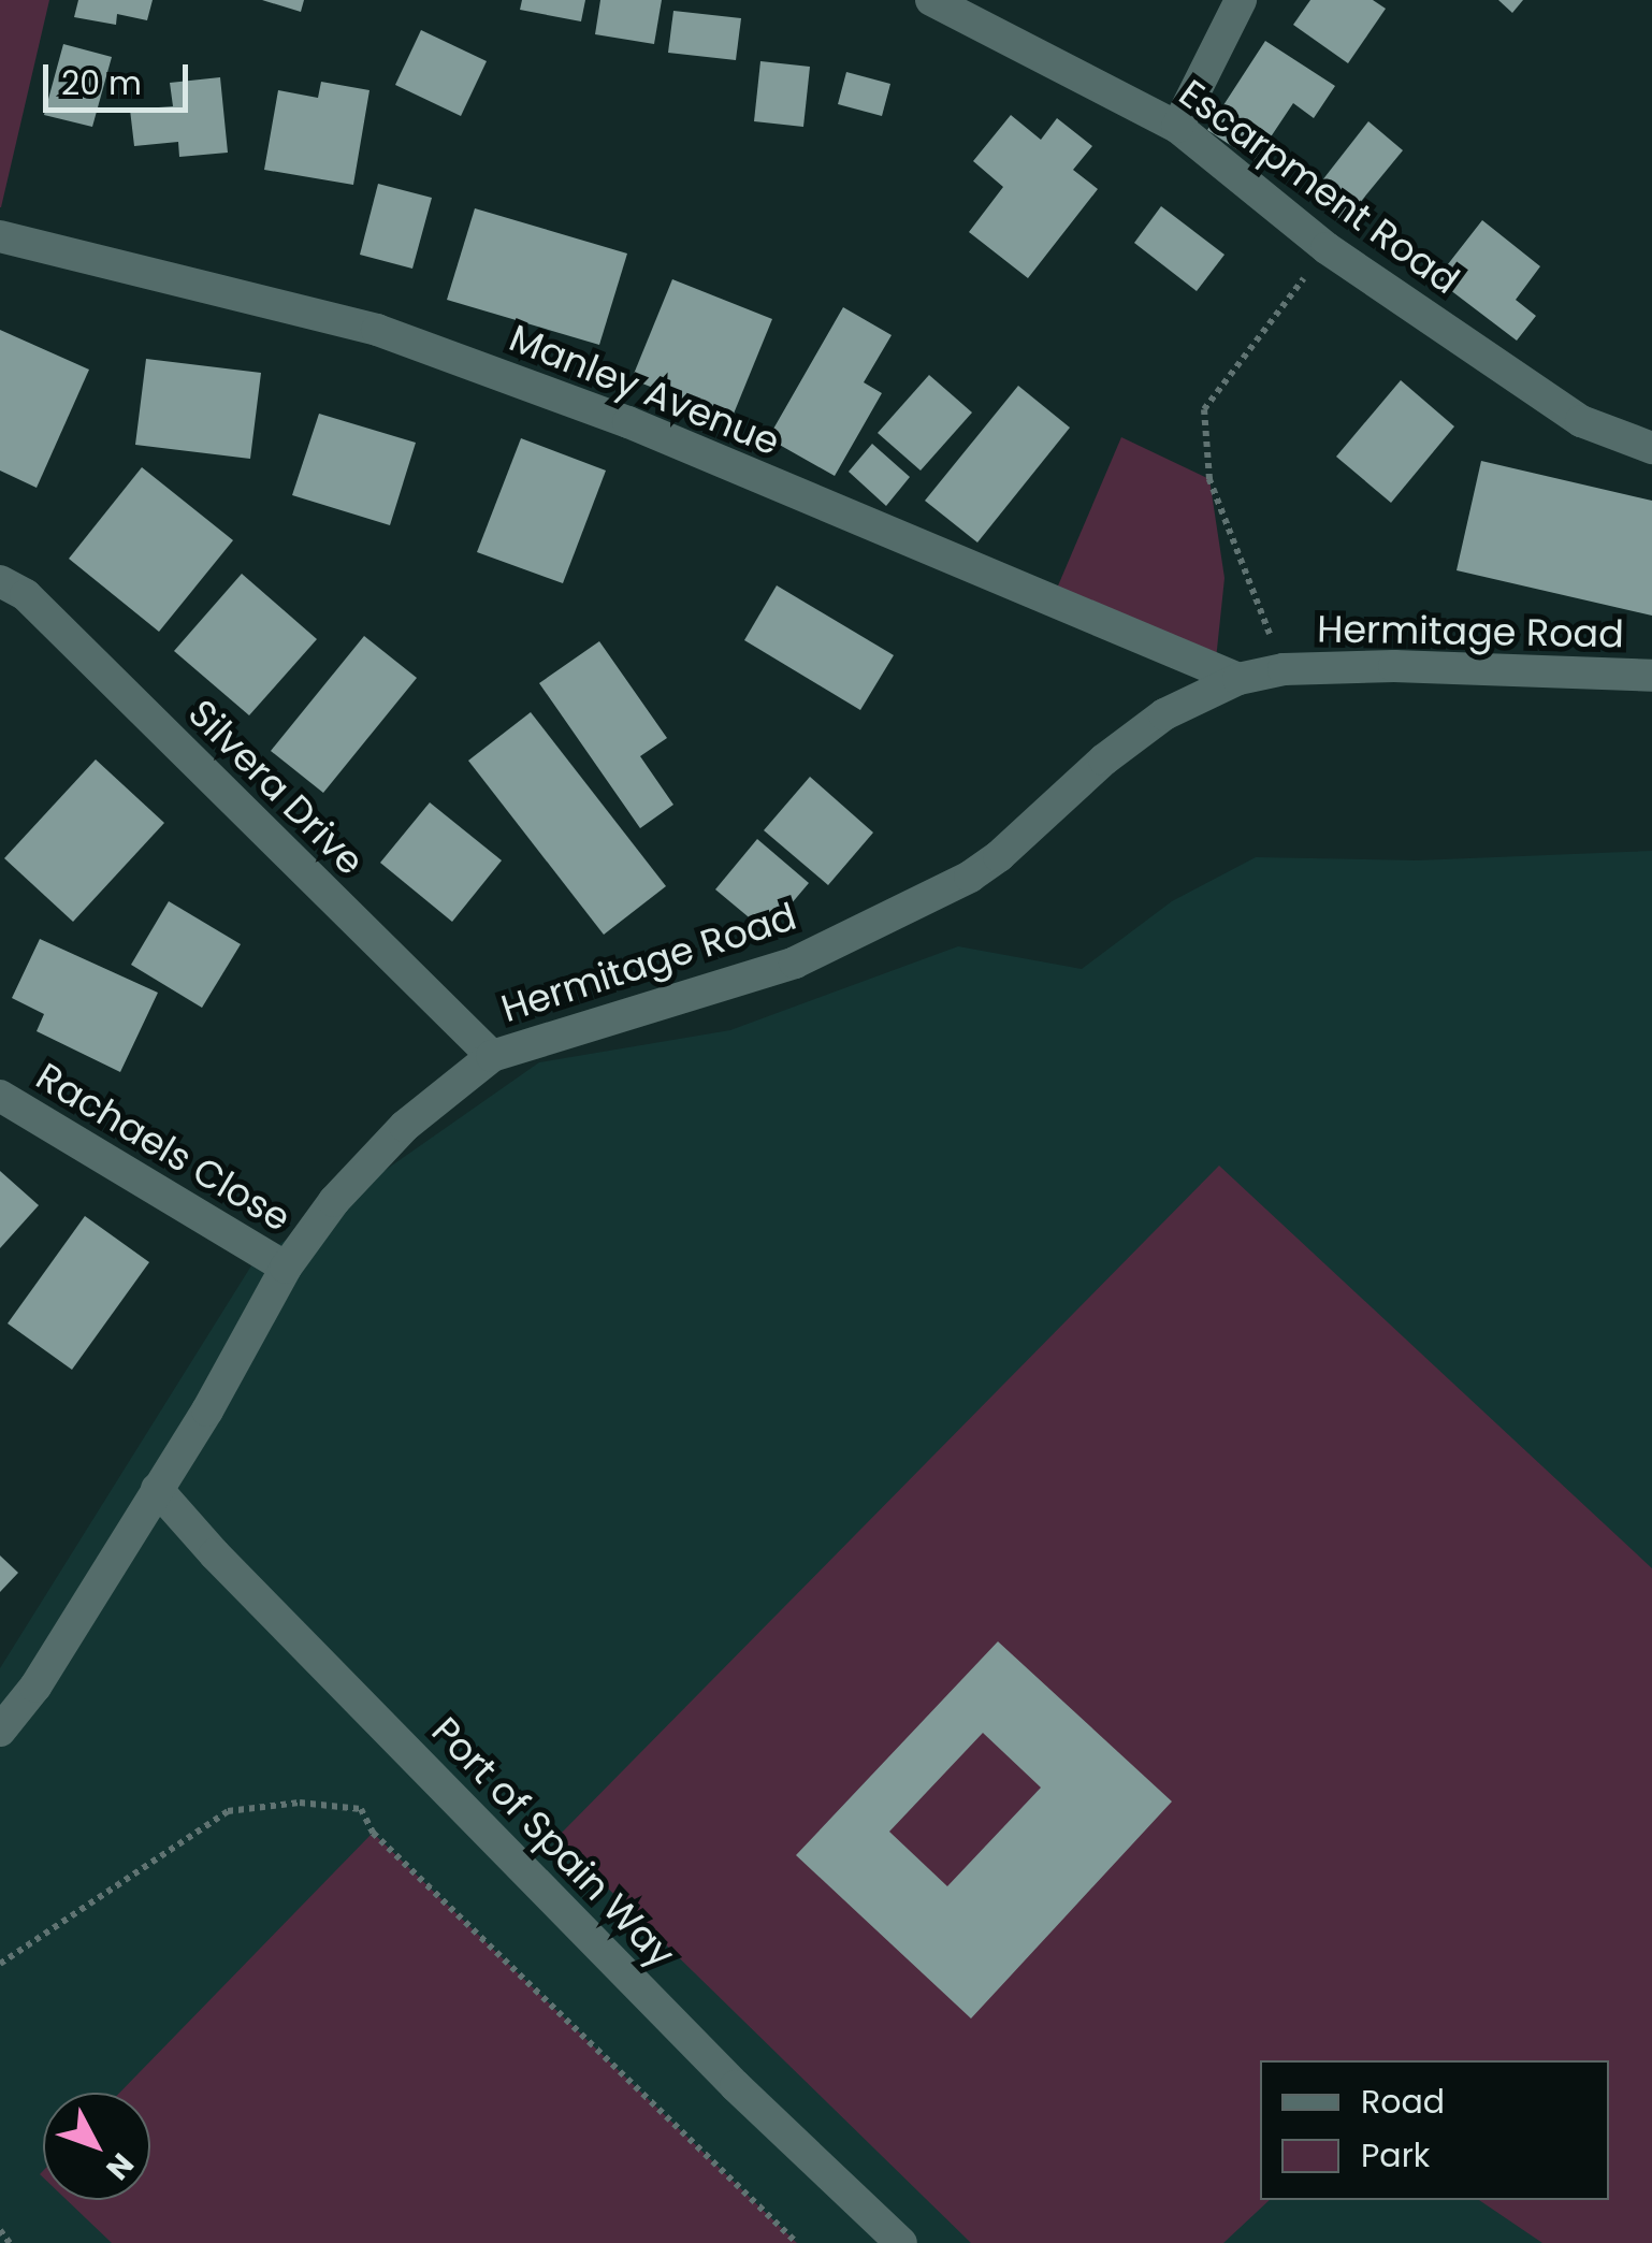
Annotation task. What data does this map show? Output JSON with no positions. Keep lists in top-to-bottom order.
{
  "streets": {
    "street": [
      "Escarpment Road",
      "Manley Avenue",
      "Hermitage Road",
      "Silvera Drive",
      "Rachaels Close",
      "Port of Spain Way"
    ]
  },
  "crossings": [
    ["Manley Avenue", "Hermitage Road"],
    ["Hermitage Road", "Silvera Drive"],
    ["Hermitage Road", "Rachaels Close"],
    ["Hermitage Road", "Port of Spain Way"]
  ],
  "legend": ["Road", "Park"],
  "scale_bar": "20 m",
  "north": "bottom right"
}
